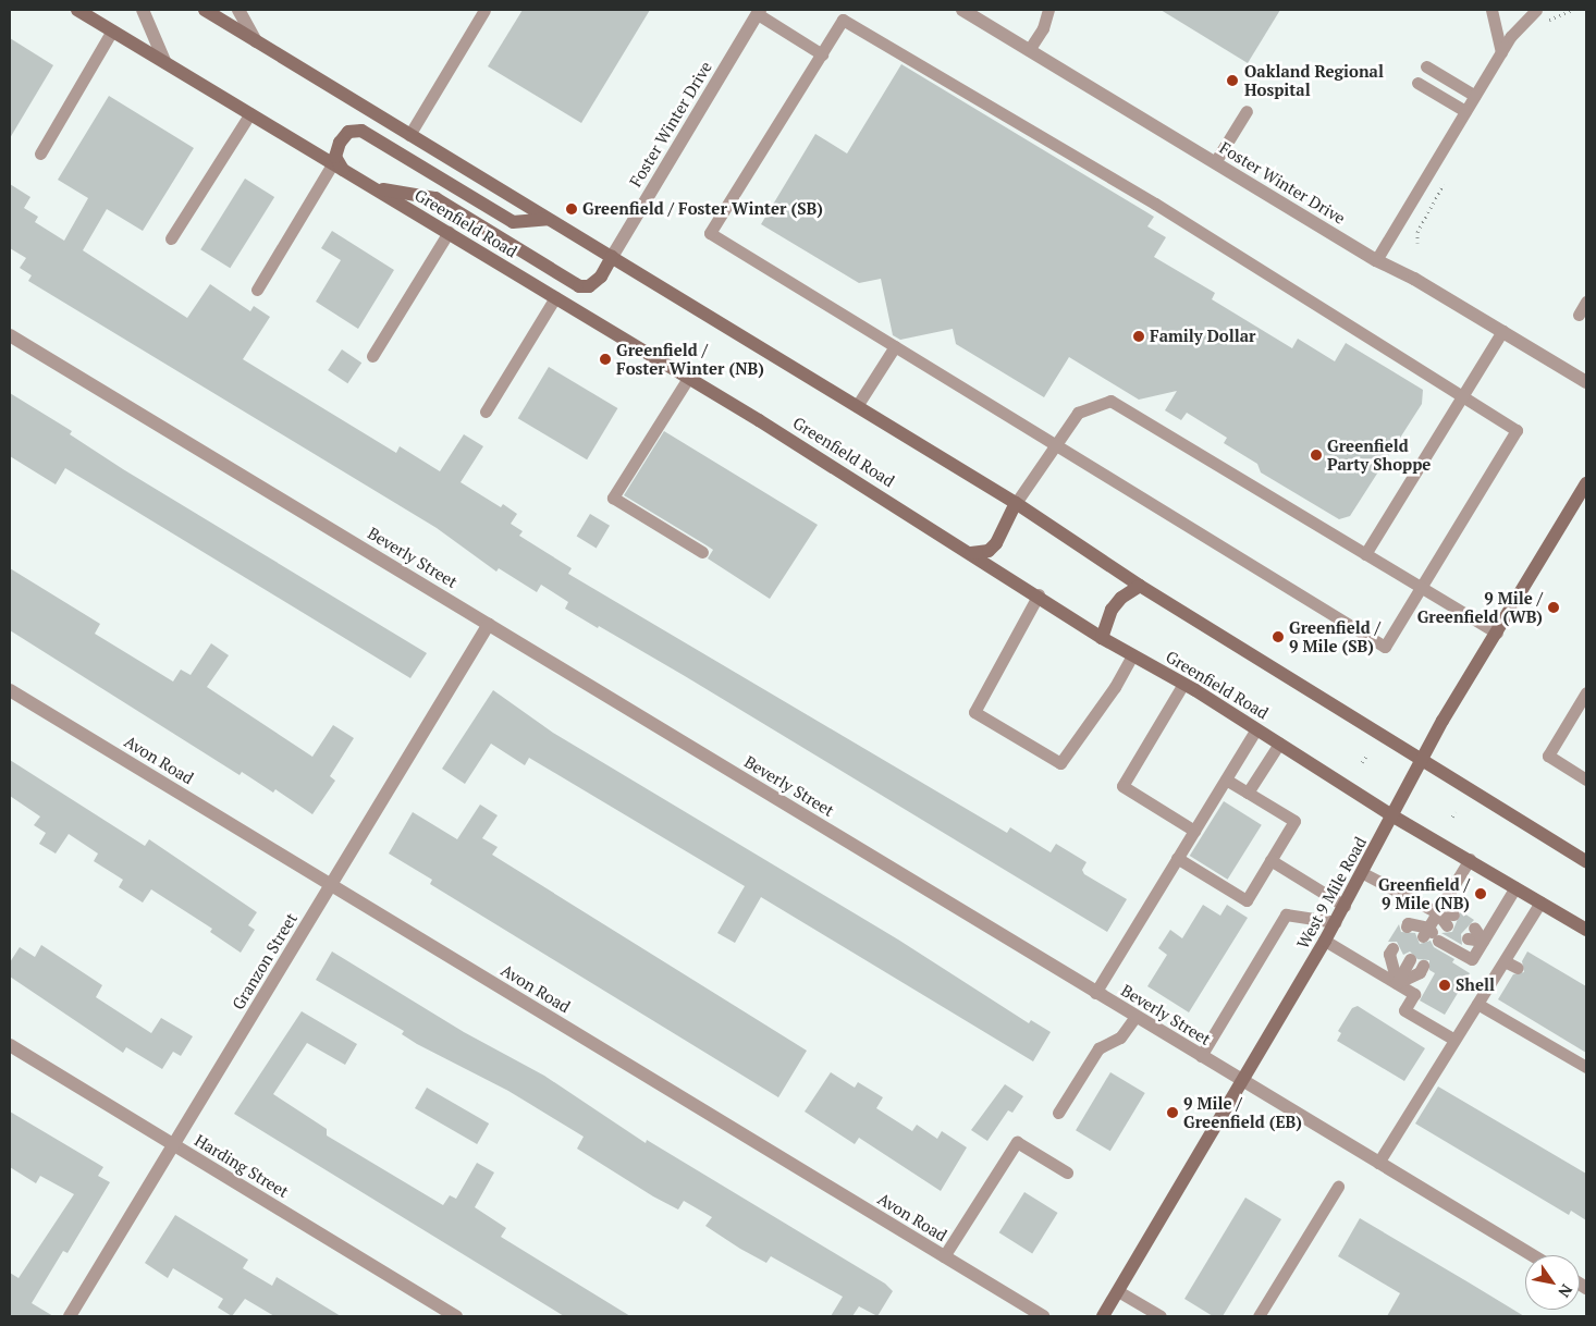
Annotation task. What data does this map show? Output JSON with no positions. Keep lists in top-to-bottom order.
{
  "streets": {
    "main road": ["Greenfield Road", "West 9 Mile Road"],
    "street": [
      "Foster Winter Drive",
      "Beverly Street",
      "Avon Road",
      "Granzon Street",
      "Harding Street"
    ]
  },
  "crossings": [
    ["Greenfield Road", "West 9 Mile Road"],
    ["Beverly Street", "West 9 Mile Road"],
    ["Beverly Street", "Granzon Street"],
    ["Avon Road", "Granzon Street"],
    ["Granzon Street", "Harding Street"]
  ],
  "places": [
    "Oakland Regional Hospital",
    "Greenfield / Foster Winter (SB)",
    "Family Dollar",
    "Greenfield / Foster Winter (NB)",
    "Greenfield Party Shoppe",
    "9 Mile / Greenfield (WB)",
    "Greenfield / 9 Mile (SB)",
    "Greenfield / 9 Mile (NB)",
    "Shell",
    "9 Mile / Greenfield (EB)"
  ],
  "north": "bottom right"
}
